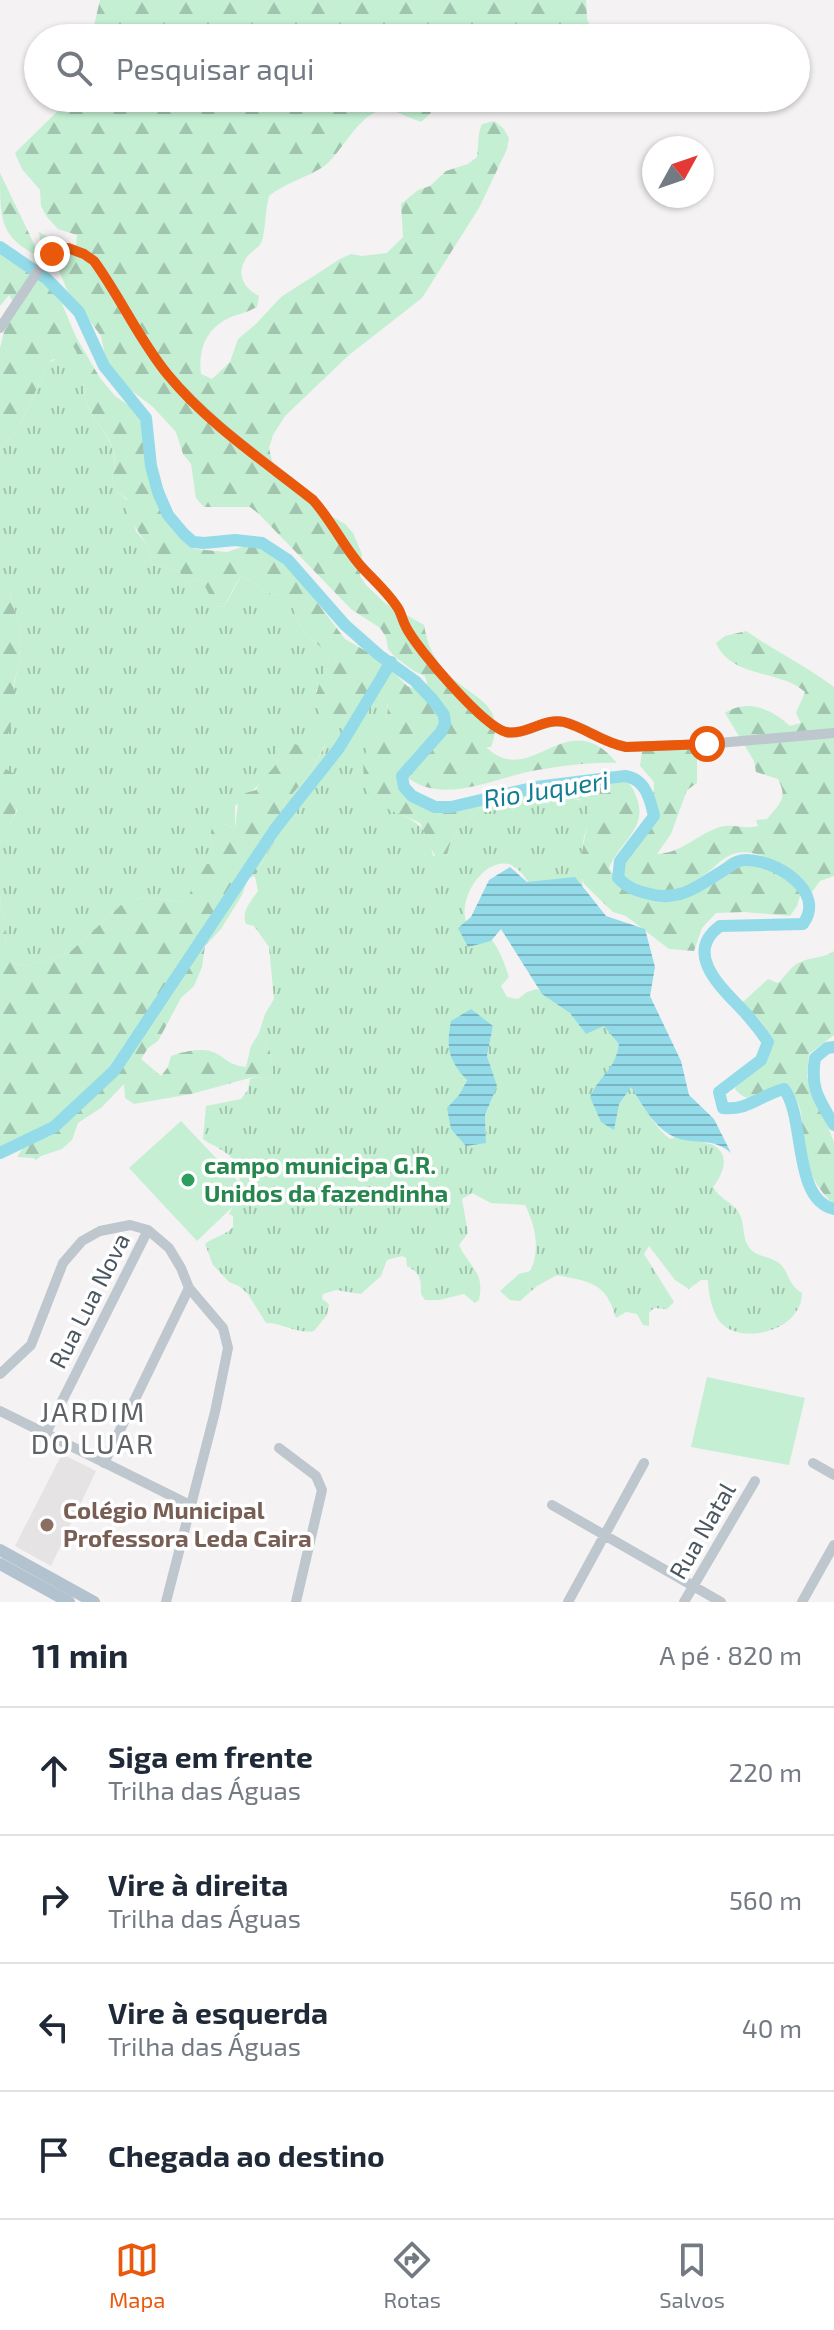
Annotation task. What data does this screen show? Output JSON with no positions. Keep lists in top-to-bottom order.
{
  "streets": {
    "street": ["Rua Lua Nova", "Rua Natal"]
  },
  "districts": ["JARDIM DO LUAR"],
  "water": ["Rio Juqueri"],
  "places": ["campo municipa G.R. Unidos da fazendinha", "Colégio Municipal Professora Leda Caira"],
  "north": "top right",
  "page": {
    "search": "Pesquisar aqui",
    "heading": ["11 min", "A pé · 820 m"],
    "list": [
      ["Siga em frente", "Trilha das Águas", "220 m"],
      ["Vire à direita", "Trilha das Águas", "560 m"],
      ["Vire à esquerda", "Trilha das Águas", "40 m"],
      "Chegada ao destino"
    ],
    "nav": ["Mapa", "Rotas", "Salvos"]
  }
}
